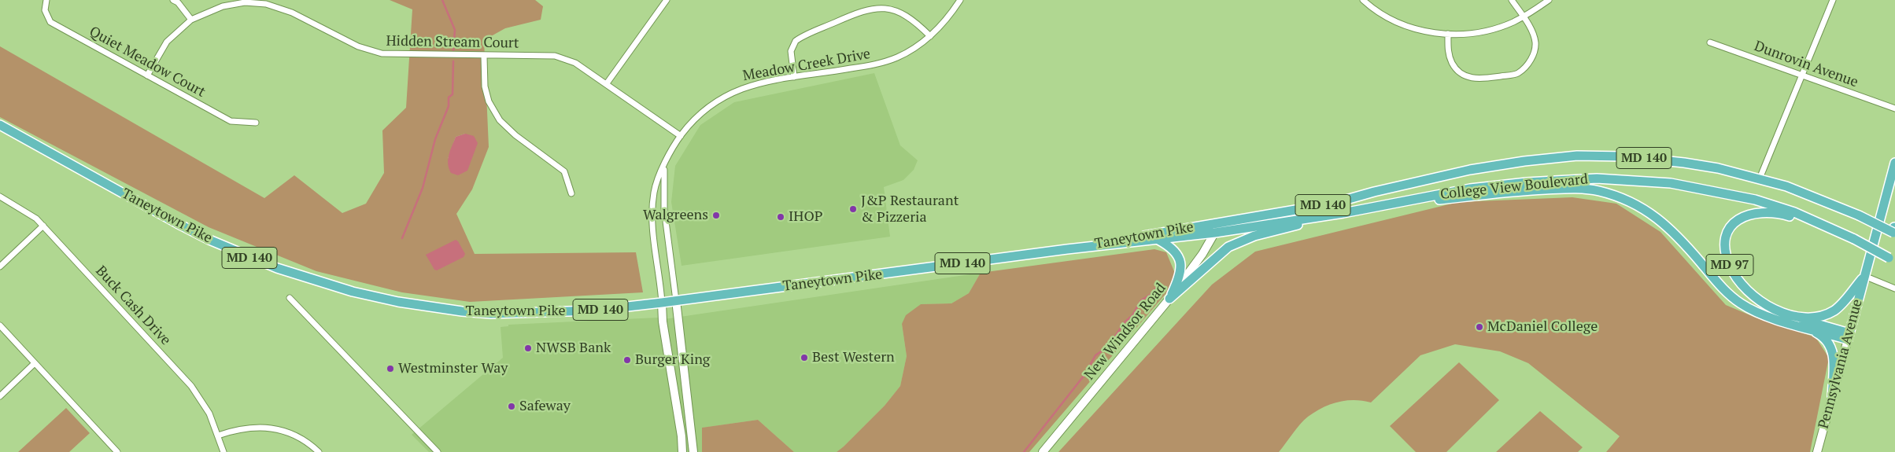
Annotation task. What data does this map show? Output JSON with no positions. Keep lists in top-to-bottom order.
{
  "streets": {
    "highway": [
      "MD 140",
      "College View Boulevard",
      "Taneytown Pike",
      "MD 97",
      "Pennsylvania Avenue"
    ],
    "main road": ["New Windsor Road"],
    "street": [
      "Hidden Stream Court",
      "Quiet Meadow Court",
      "Dunrovin Avenue",
      "Meadow Creek Drive",
      "Buck Cash Drive"
    ]
  },
  "crossings": [
    ["Hidden Stream Court", "Quiet Meadow Court"],
    ["Hidden Stream Court", "Meadow Creek Drive"],
    ["Meadow Creek Drive", "Taneytown Pike"],
    ["College View Boulevard", "Taneytown Pike"],
    ["College View Boulevard", "MD 97"],
    ["College View Boulevard", "New Windsor Road"],
    ["Taneytown Pike", "New Windsor Road"],
    ["MD 97", "Pennsylvania Avenue"]
  ],
  "places": [
    "J&P Restaurant & Pizzeria",
    "Walgreens",
    "IHOP",
    "McDaniel College",
    "NWSB Bank",
    "Best Western",
    "Burger King",
    "Westminster Way",
    "Safeway"
  ]
}
